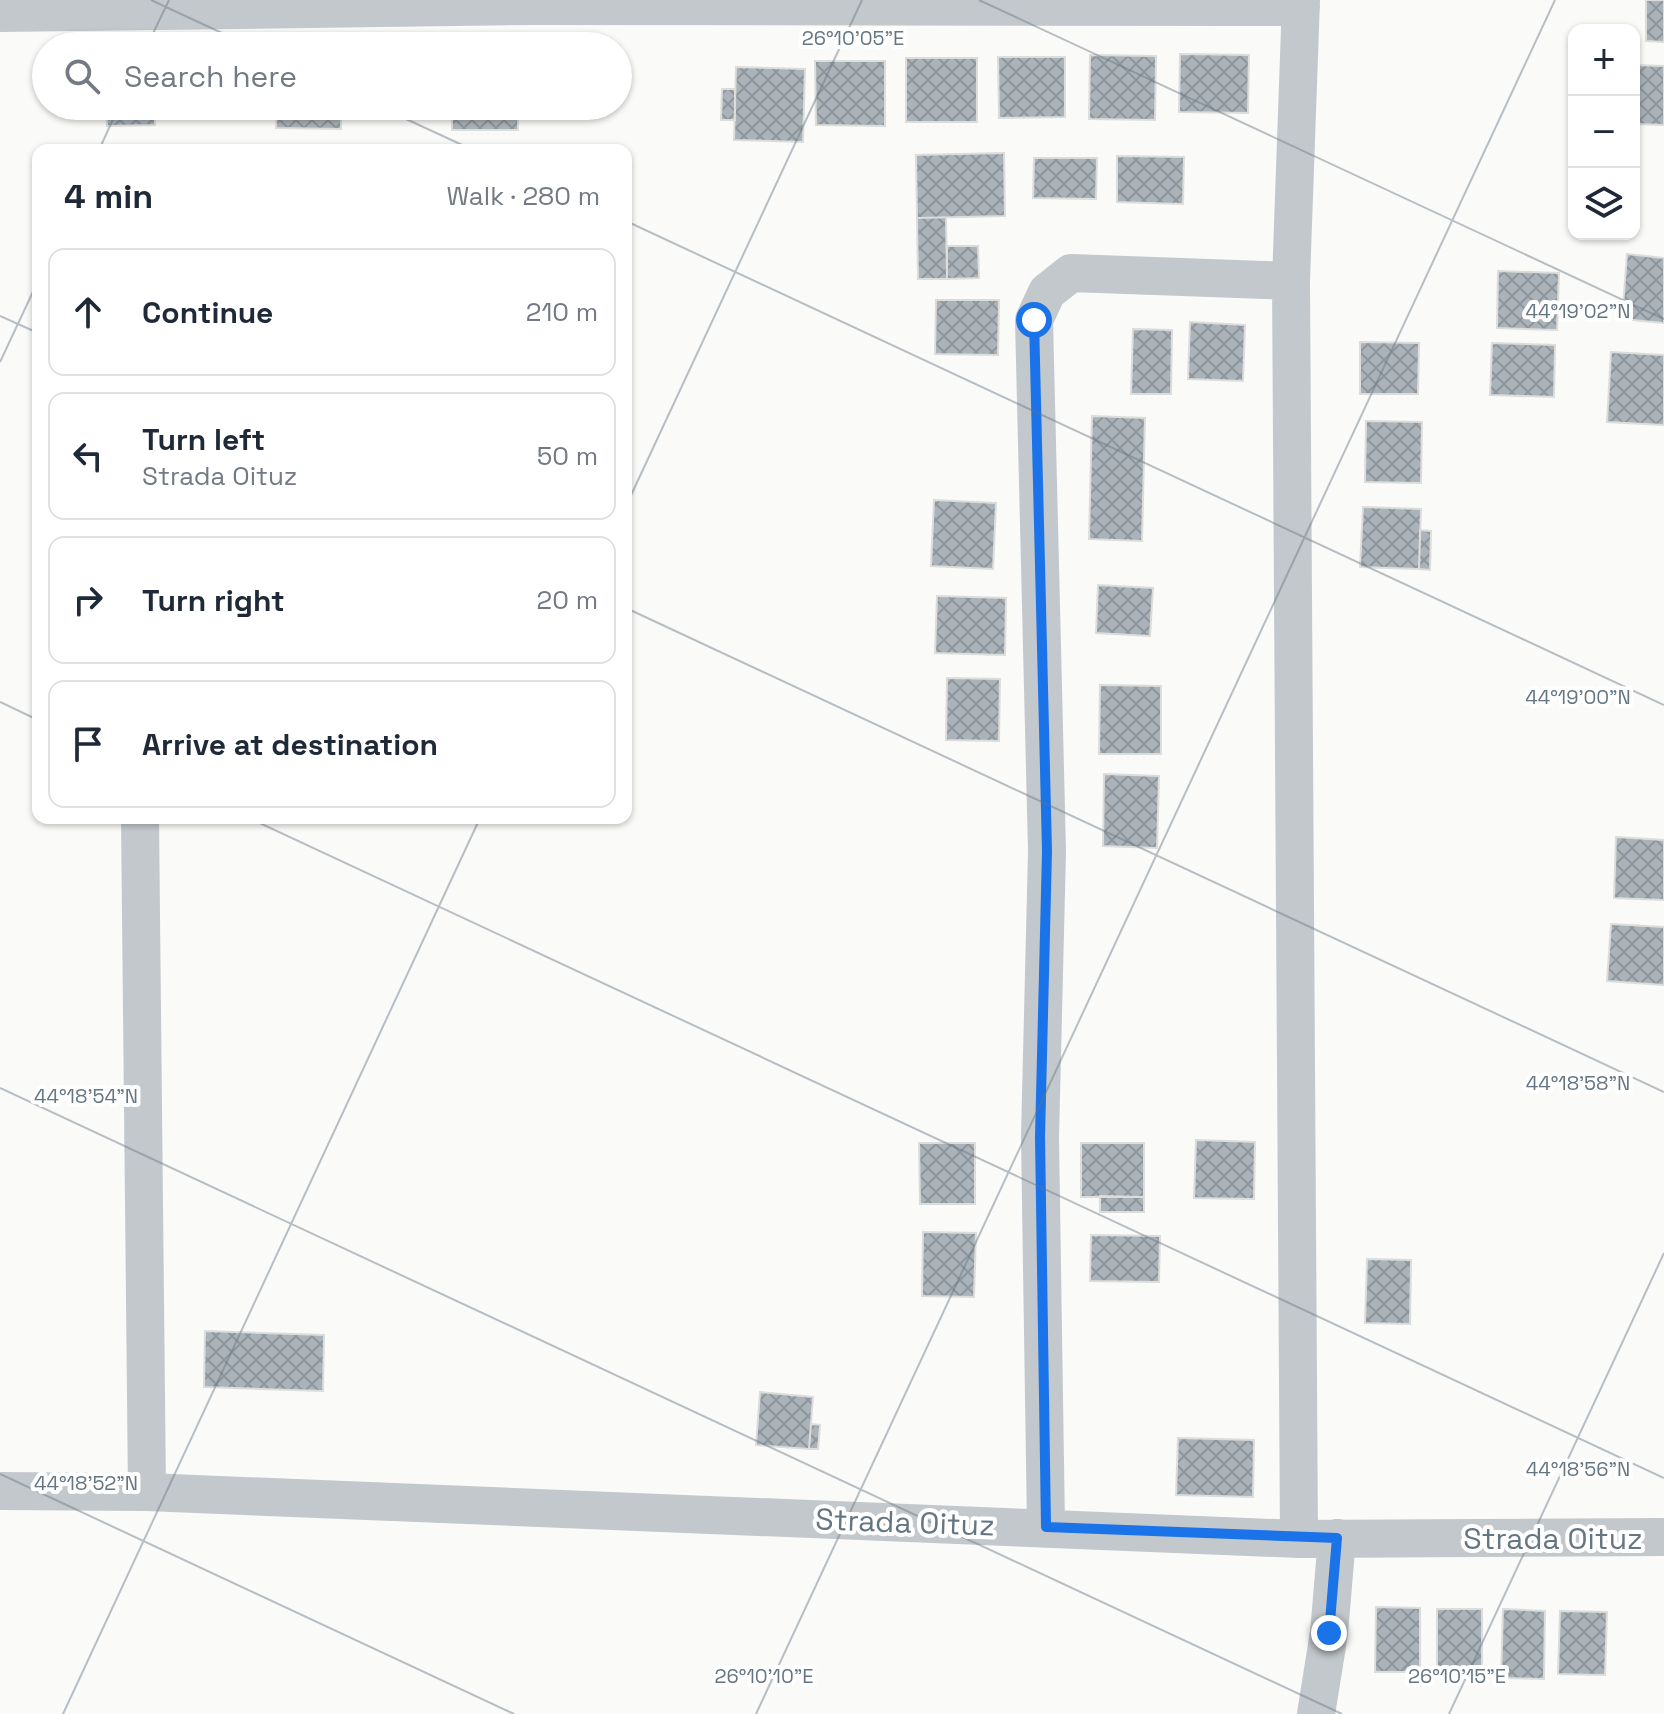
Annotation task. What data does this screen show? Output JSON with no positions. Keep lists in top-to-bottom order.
{
  "streets": {
    "street": ["Strada Oituz"]
  },
  "page": {
    "map_buttons": ["+", "−"],
    "search": "Search here",
    "heading": ["4 min", "Walk · 280 m"],
    "list": [
      ["Continue", "210 m"],
      ["Turn left", "Strada Oituz", "50 m"],
      ["Turn right", "20 m"],
      "Arrive at destination"
    ]
  },
  "coordinates": [
    "26°10'05\"E",
    "44°19'02\"N",
    "44°19'00\"N",
    "44°18'58\"N",
    "44°18'54\"N",
    "44°18'56\"N",
    "44°18'52\"N",
    "26°10'10\"E",
    "26°10'15\"E"
  ]
}
